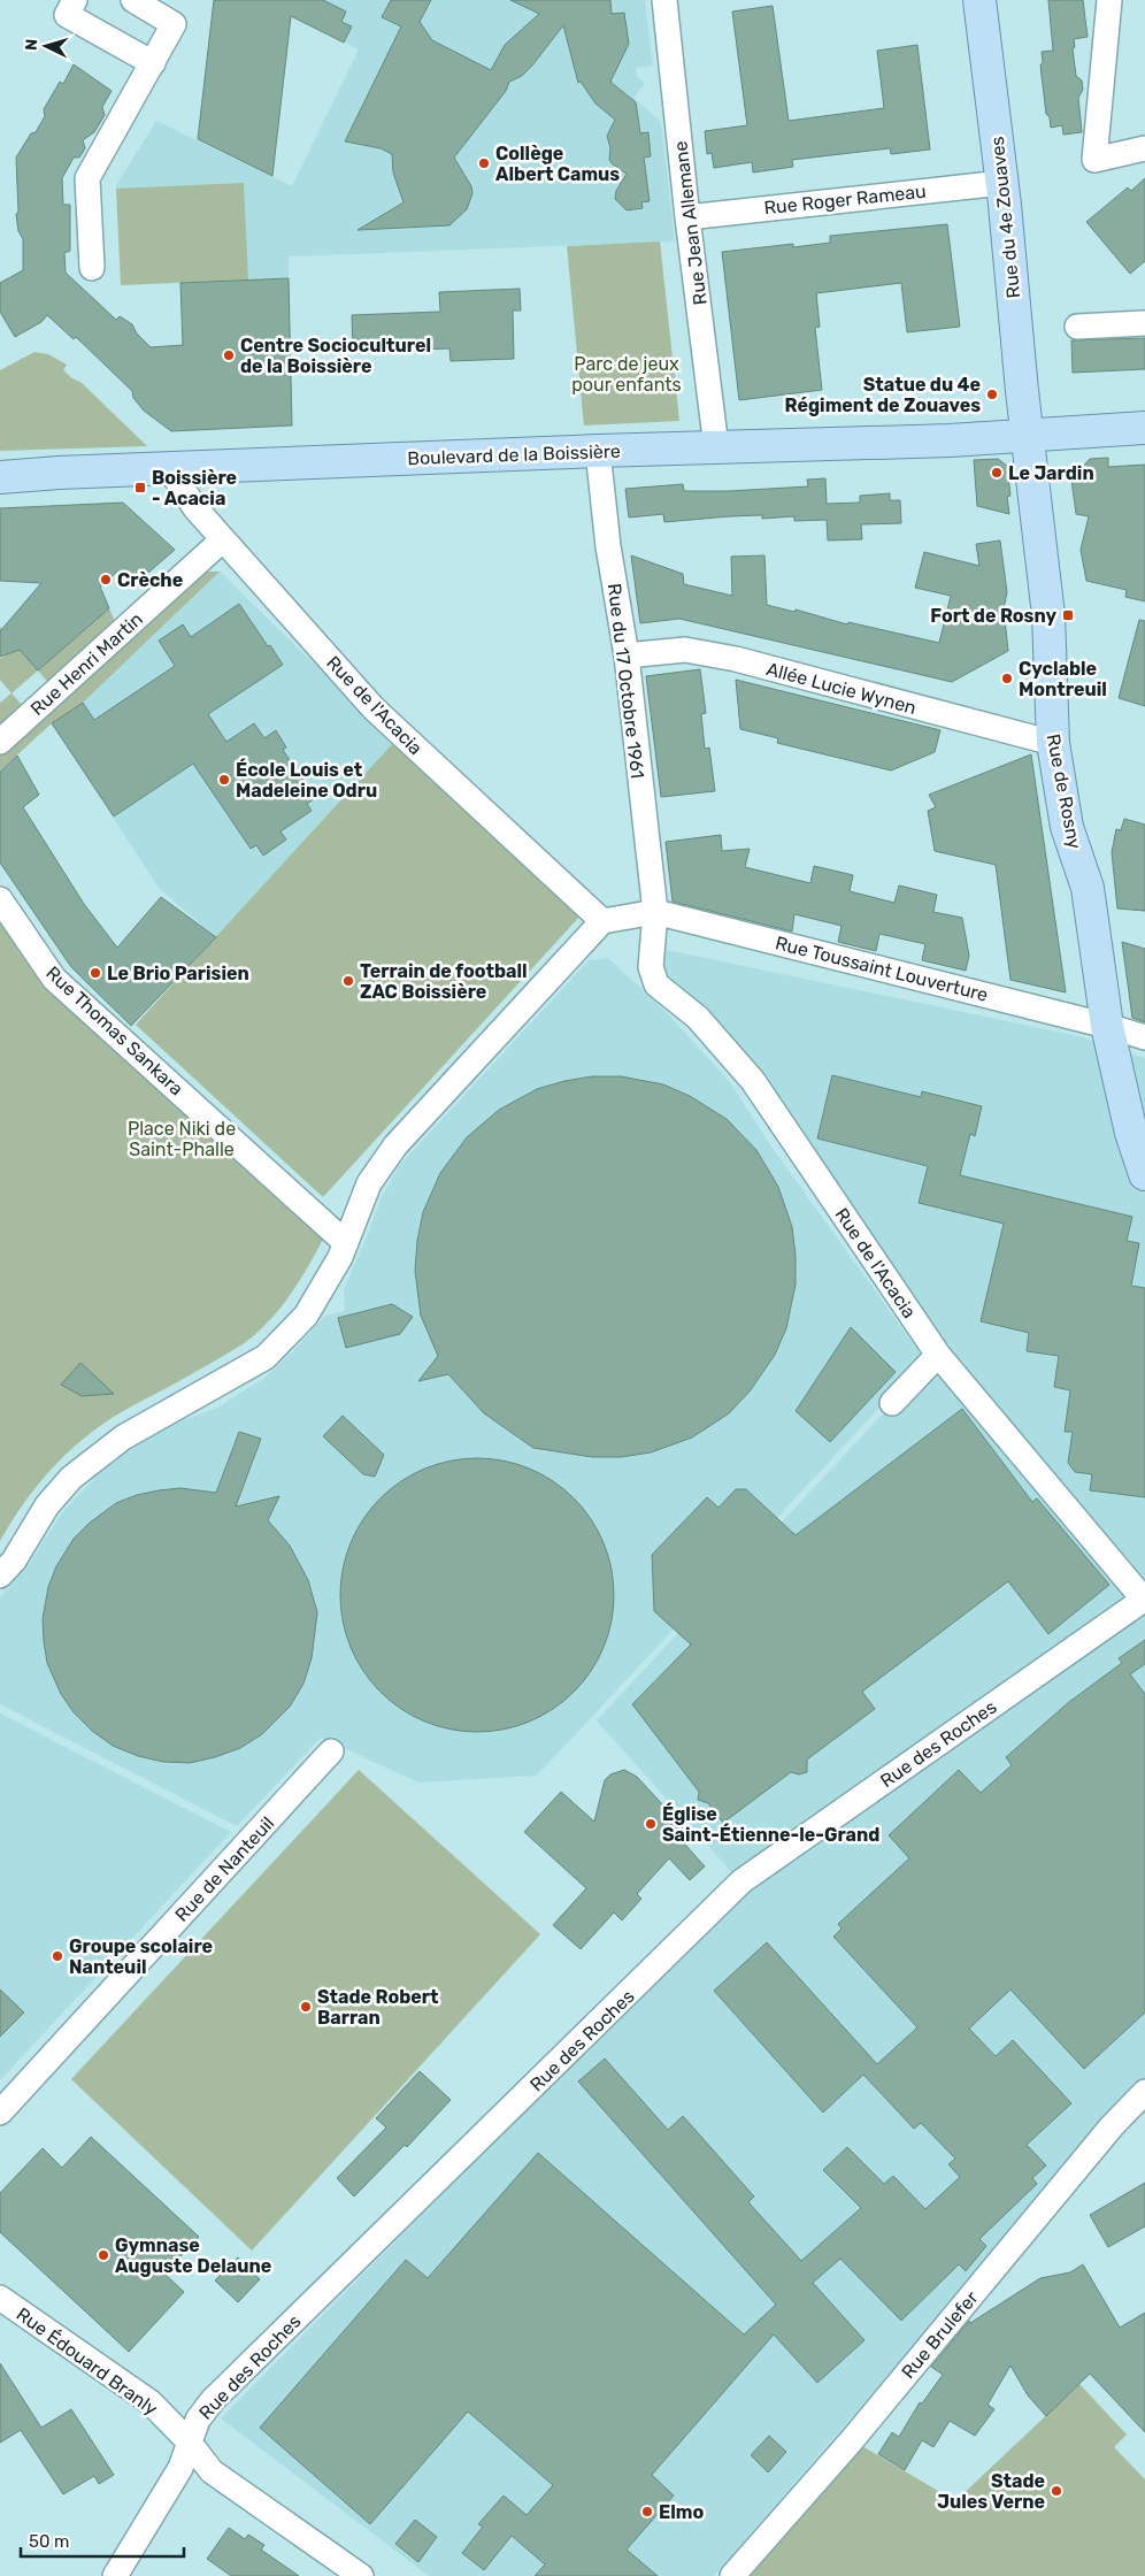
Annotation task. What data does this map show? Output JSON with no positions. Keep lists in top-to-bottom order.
{
  "streets": {
    "main road": ["Rue du 4e Zouaves", "Boulevard de la Boissière", "Rue de Rosny"],
    "street": [
      "Rue Roger Rameau",
      "Rue Jean Allemane",
      "Rue Henri Martin",
      "Rue du 17 Octobre 1961",
      "Allée Lucie Wynen",
      "Rue de l'Acacia",
      "Rue Toussaint Louverture",
      "Rue Thomas Sankara",
      "Rue des Roches",
      "Rue de Nanteuil",
      "Rue Brulefer",
      "Rue Édouard Branly"
    ]
  },
  "crossings": [
    ["Rue Roger Rameau", "Rue du 4e Zouaves"],
    ["Rue Roger Rameau", "Rue Jean Allemane"],
    ["Rue du 4e Zouaves", "Boulevard de la Boissière"],
    ["Rue du 4e Zouaves", "Rue de Rosny"],
    ["Rue Jean Allemane", "Boulevard de la Boissière"],
    ["Boulevard de la Boissière", "Rue du 17 Octobre 1961"],
    ["Boulevard de la Boissière", "Rue de l'Acacia"],
    ["Boulevard de la Boissière", "Rue de Rosny"],
    ["Rue Henri Martin", "Rue de l'Acacia"],
    ["Rue du 17 Octobre 1961", "Allée Lucie Wynen"],
    ["Rue du 17 Octobre 1961", "Rue de l'Acacia"],
    ["Rue du 17 Octobre 1961", "Rue Toussaint Louverture"],
    ["Allée Lucie Wynen", "Rue de Rosny"],
    ["Rue de l'Acacia", "Rue Toussaint Louverture"],
    ["Rue de l'Acacia", "Rue des Roches"],
    ["Rue de Rosny", "Rue Toussaint Louverture"],
    ["Rue des Roches", "Rue Édouard Branly"]
  ],
  "parks": ["Parc de jeux pour enfants", "Place Niki de Saint-Phalle"],
  "places": {
    "other": [
      "Collège Albert Camus",
      "Centre Socioculturel de la Boissière",
      "Statue du 4e Régiment de Zouaves",
      "Le Jardin",
      "Crèche",
      "Cyclable Montreuil",
      "École Louis et Madeleine Odru",
      "Le Brio Parisien",
      "Terrain de football ZAC Boissière",
      "Église Saint-Étienne-le-Grand",
      "Groupe scolaire Nanteuil",
      "Stade Robert Barran",
      "Gymnase Auguste Delaune",
      "Stade Jules Verne",
      "Elmo"
    ],
    "transit": ["Boissière - Acacia", "Fort de Rosny"]
  },
  "scale_bar": "50 m",
  "north": "left"
}
